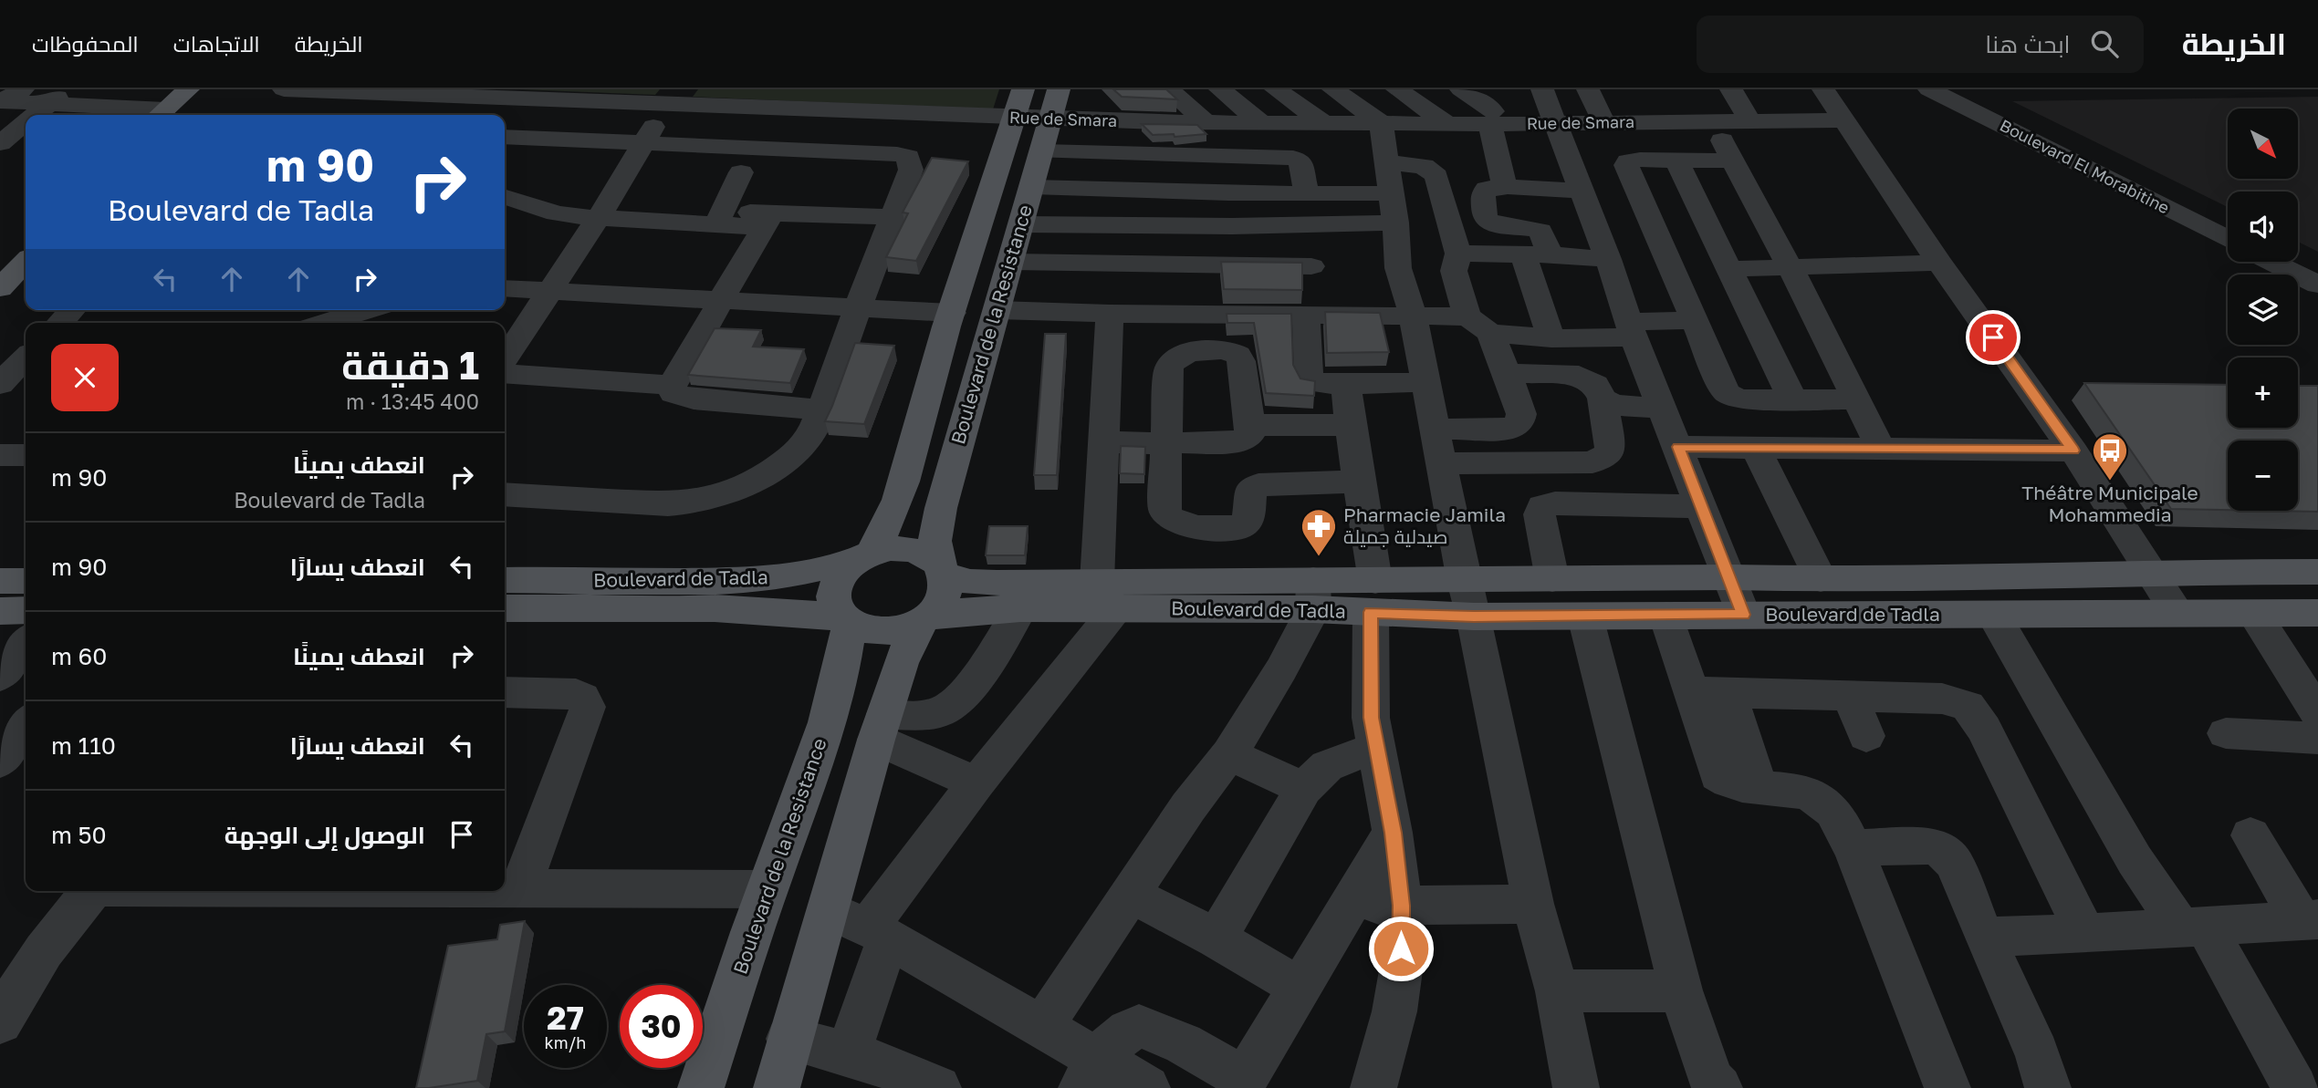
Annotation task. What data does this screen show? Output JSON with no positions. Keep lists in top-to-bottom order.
{
  "streets": {
    "main road": ["Boulevard de la Resistance", "Boulevard de Tadla"],
    "street": ["Rue de Smara", "Boulevard El Morabitine"]
  },
  "crossings": [
    ["Rue de Smara", "Boulevard de la Resistance"],
    ["Boulevard de la Resistance", "Boulevard de Tadla"]
  ],
  "places": {
    "bus stop": ["Théâtre Municipale Mohammedia"],
    "pharmacy": ["Pharmacie Jamila صيدلية جميلة"]
  },
  "north": "bottom right",
  "page": {
    "header": "الخريطة",
    "search": "ابحث هنا",
    "nav": ["الخريطة", "الاتجاهات", "المحفوظات"],
    "map_buttons": ["+", "−"],
    "turn": ["90 m", "Boulevard de Tadla"],
    "heading": ["1 دقيقة", "400 m · 13:45"],
    "list": [
      {
        "name": "انعطف يمينًا",
        "note": "Boulevard de Tadla",
        "value": "90 m"
      },
      {
        "name": "انعطف يسارًا",
        "value": "90 m"
      },
      {
        "name": "انعطف يمينًا",
        "value": "60 m"
      },
      {
        "name": "انعطف يسارًا",
        "value": "110 m"
      },
      {
        "name": "الوصول إلى الوجهة",
        "value": "50 m"
      }
    ],
    "speed": "27 km/h",
    "limit": "30"
  }
}
